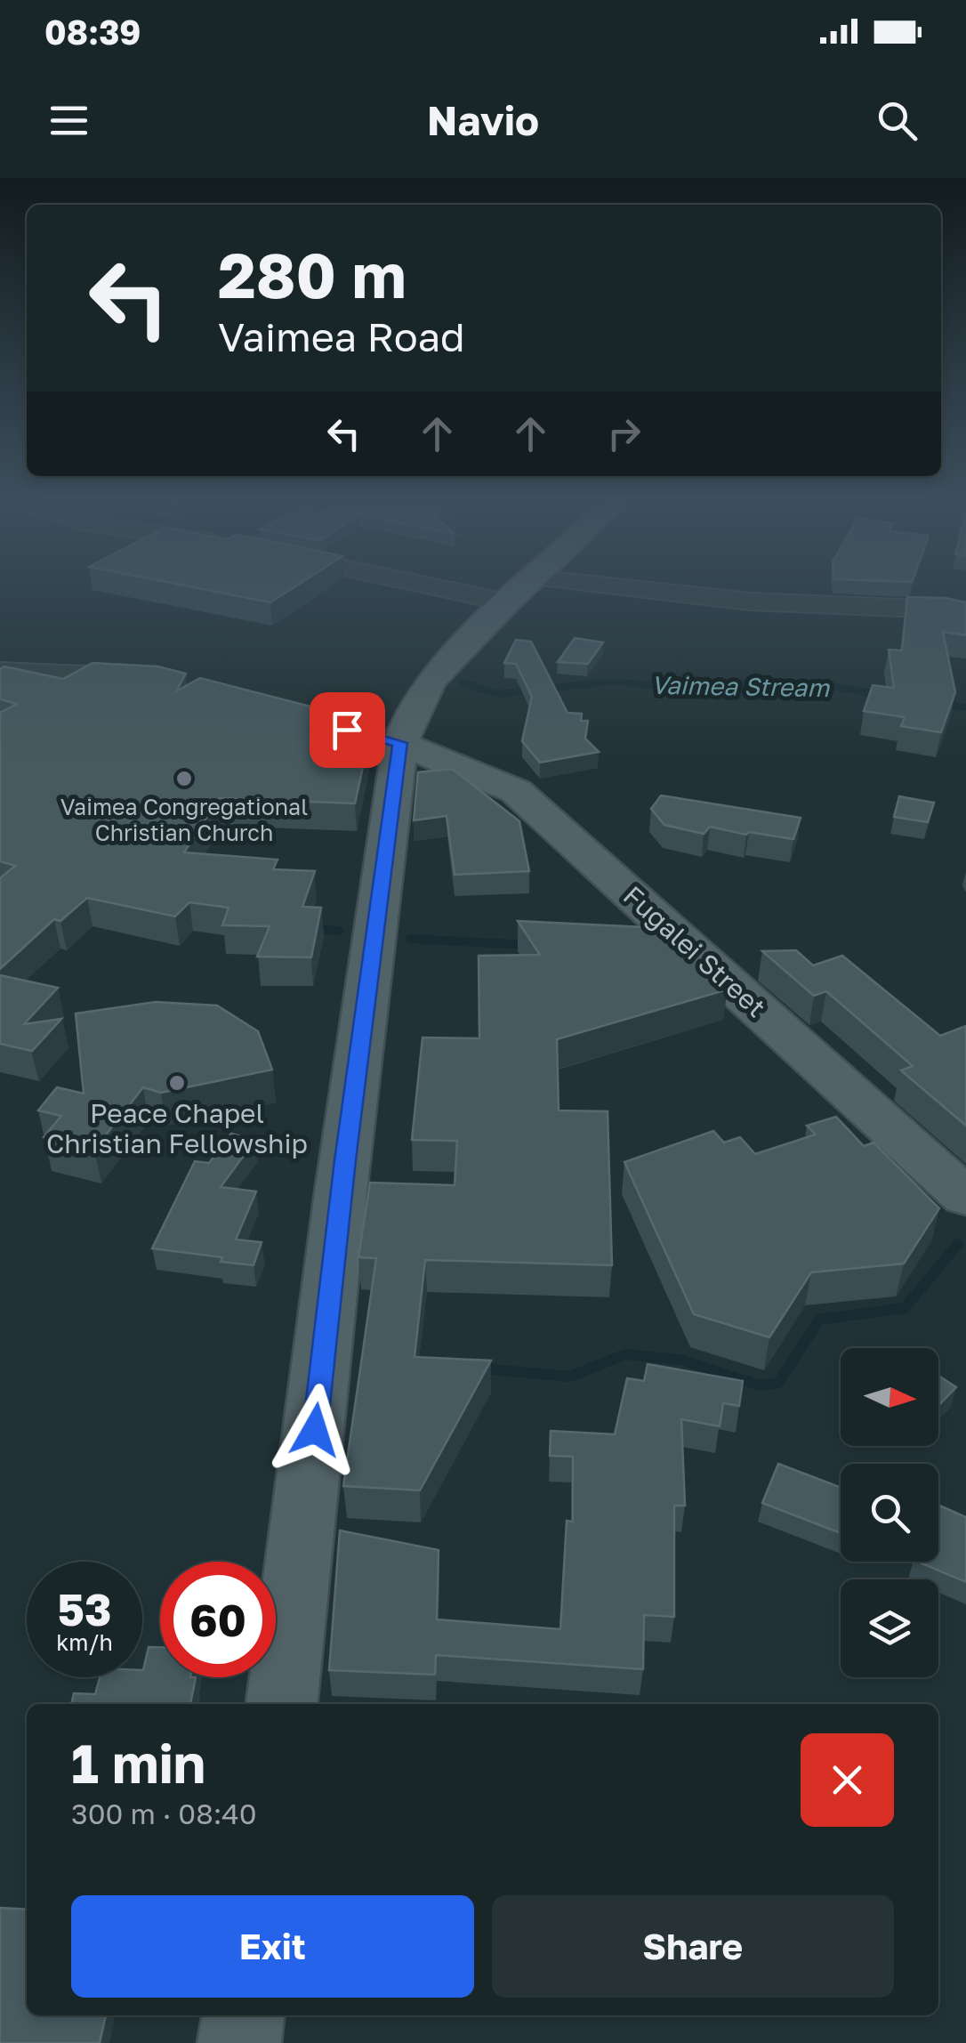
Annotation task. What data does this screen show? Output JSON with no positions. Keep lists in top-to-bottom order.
{
  "streets": {
    "main road": ["Fugalei Street"]
  },
  "water": ["Vaimea Stream"],
  "places": ["Vaimea Congregational Christian Church", "Peace Chapel Christian Fellowship"],
  "north": "right",
  "page": {
    "status": "08:39",
    "header": "Navio",
    "turn": ["280 m", "Vaimea Road"],
    "speed": "53 km/h",
    "limit": "60",
    "heading": ["1 min", "300 m · 08:40"],
    "buttons": ["Exit", "Share"]
  }
}
